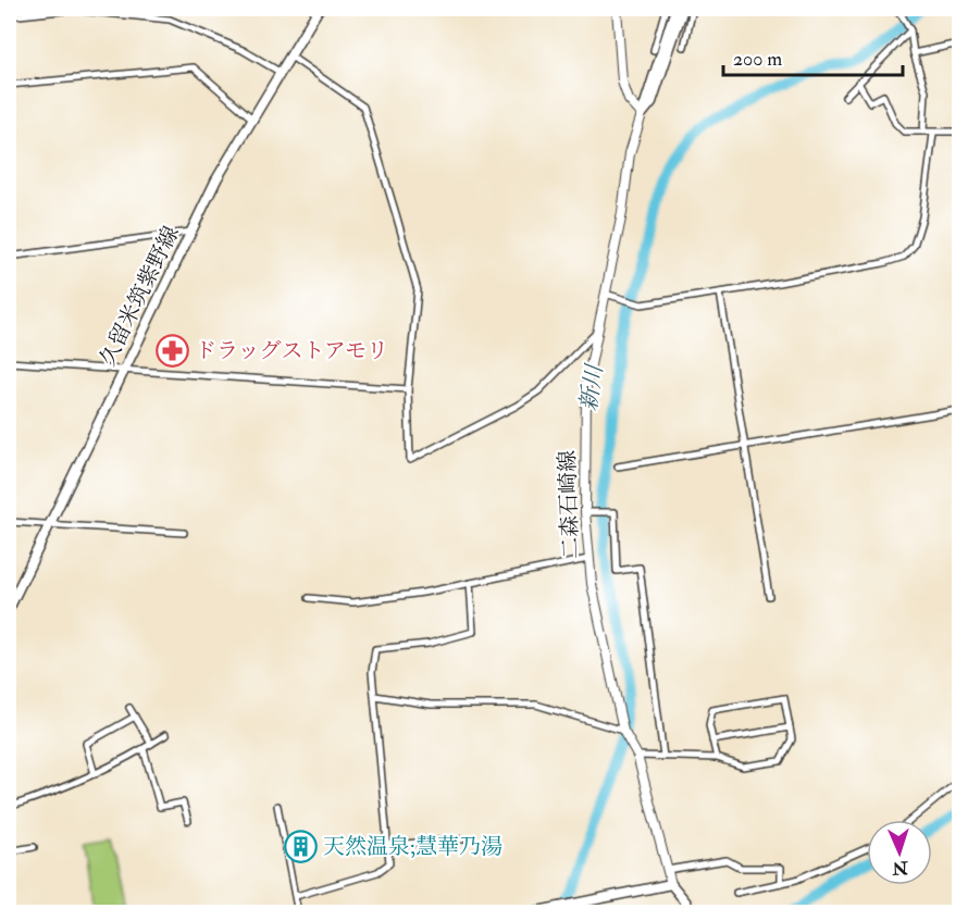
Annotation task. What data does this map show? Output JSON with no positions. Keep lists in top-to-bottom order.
{
  "streets": {
    "main road": ["久留米筑紫野線", "二森石崎線"]
  },
  "water": ["新川"],
  "places": {
    "pharmacy": ["ドラッグストアモリ"],
    "building": ["天然温泉;慧華乃湯"]
  },
  "scale_bar": "200 m",
  "north": "bottom"
}
